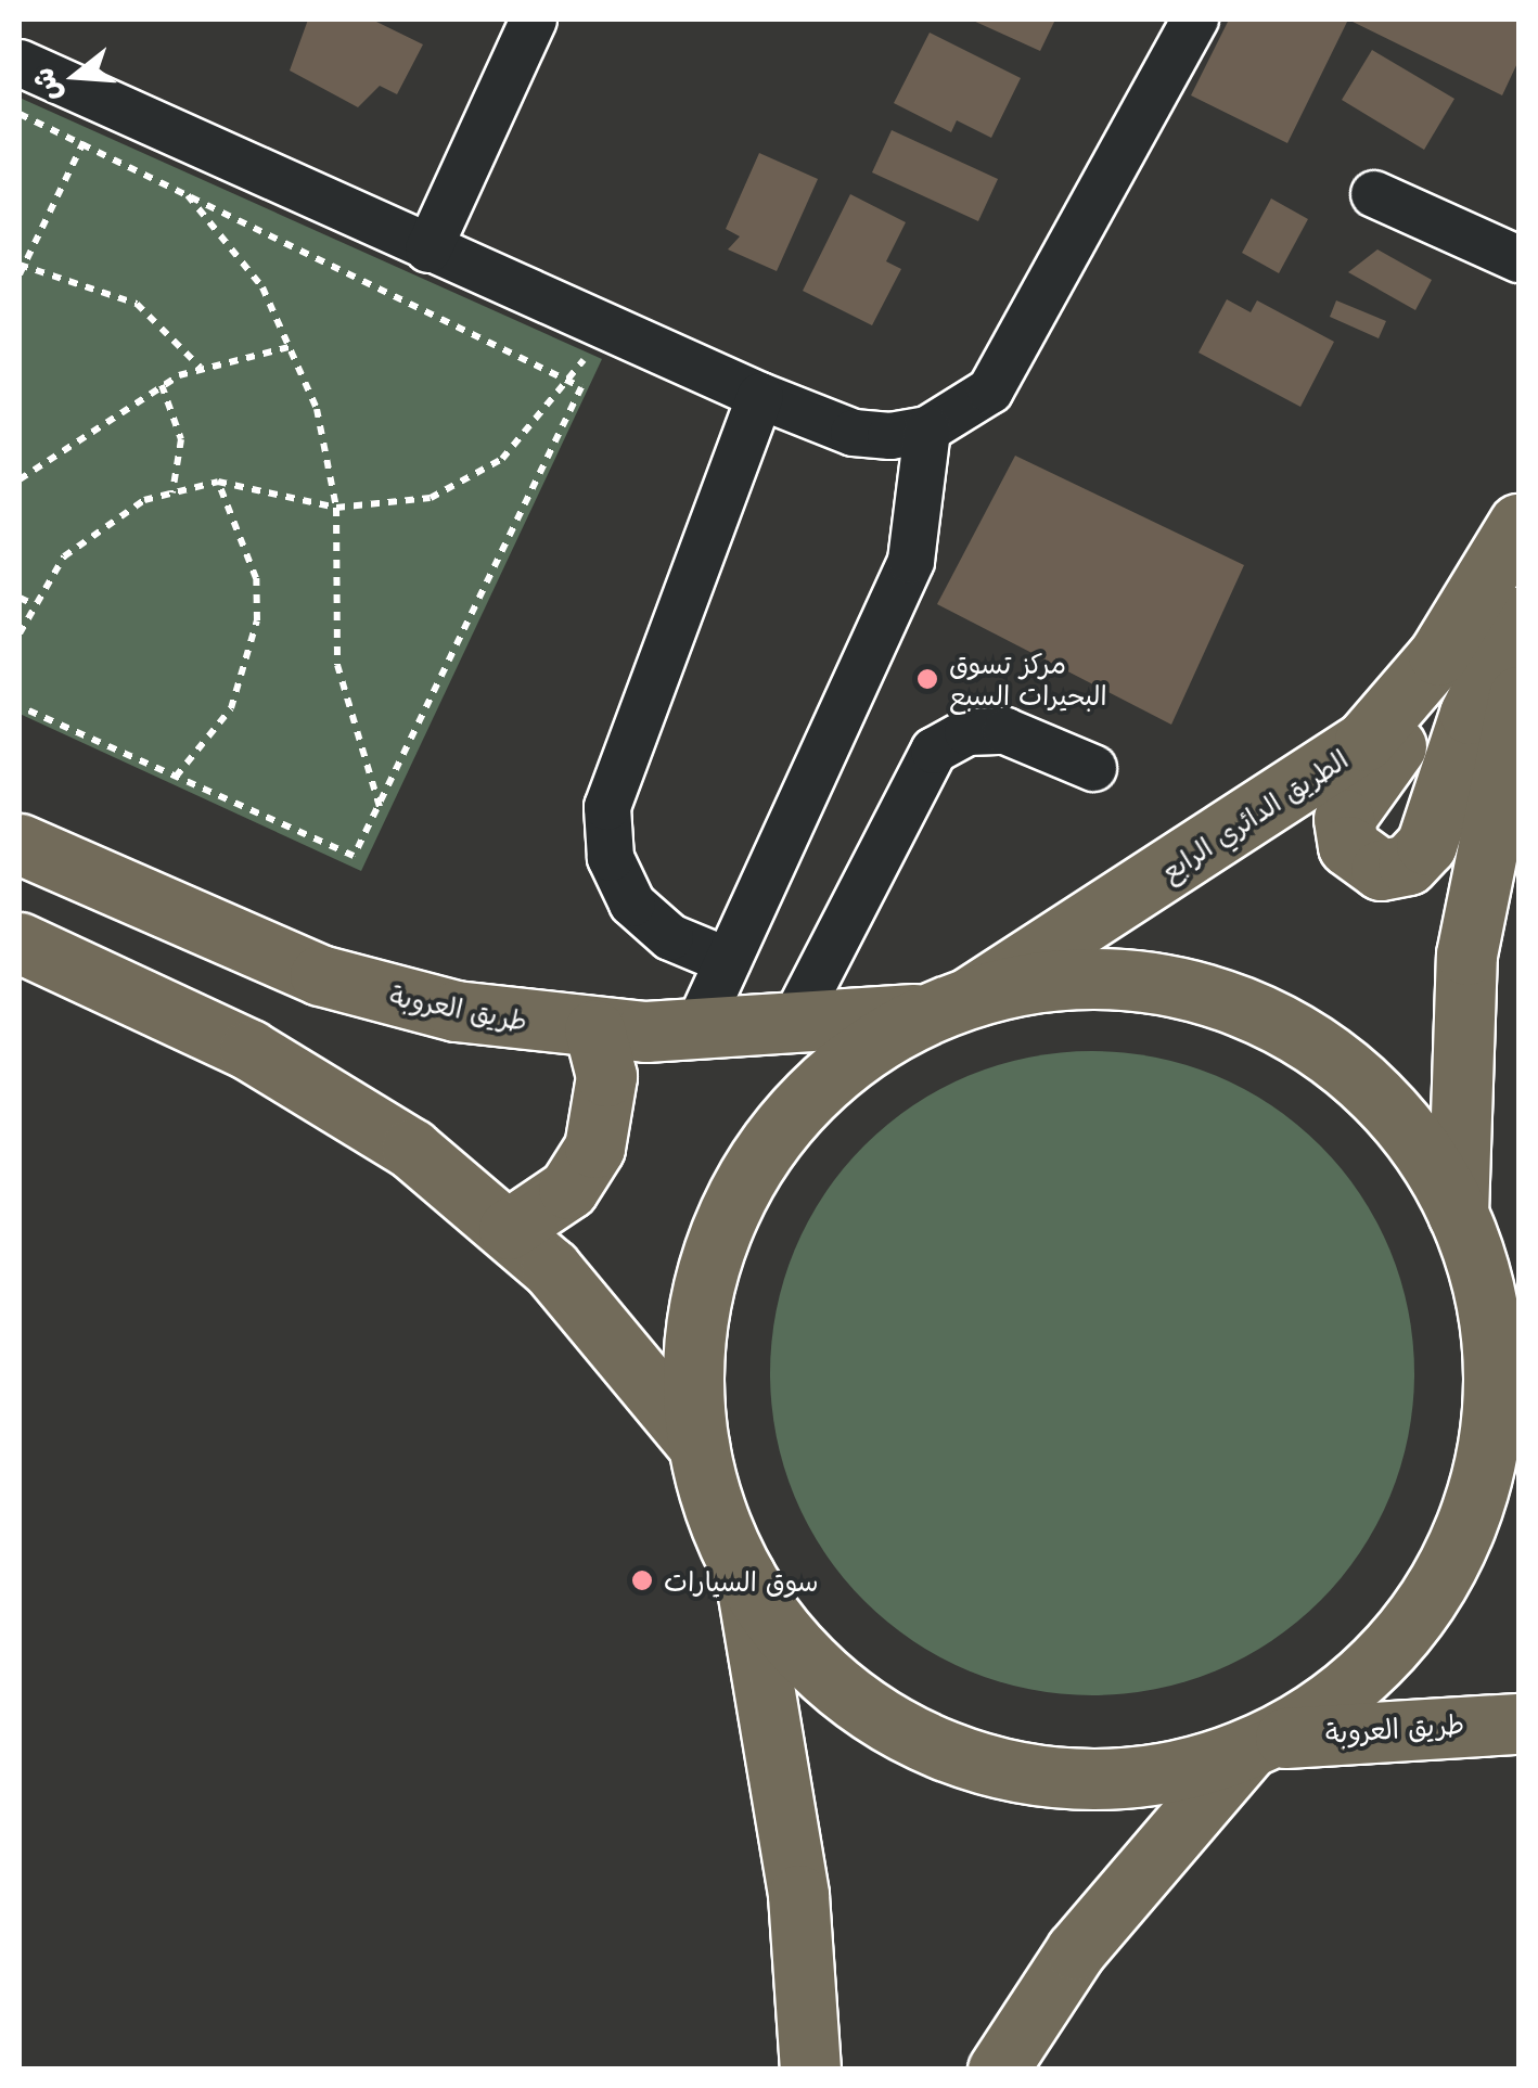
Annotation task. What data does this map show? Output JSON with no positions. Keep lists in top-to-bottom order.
{
  "streets": {
    "main road": ["الطريق الدائري الرابع", "طريق العروبة"]
  },
  "crossings": [
    ["الطريق الدائري الرابع", "طريق العروبة"]
  ],
  "places": ["مركز تسوق البحيرات السبع", "سوق السيارات"],
  "north": "left"
}
